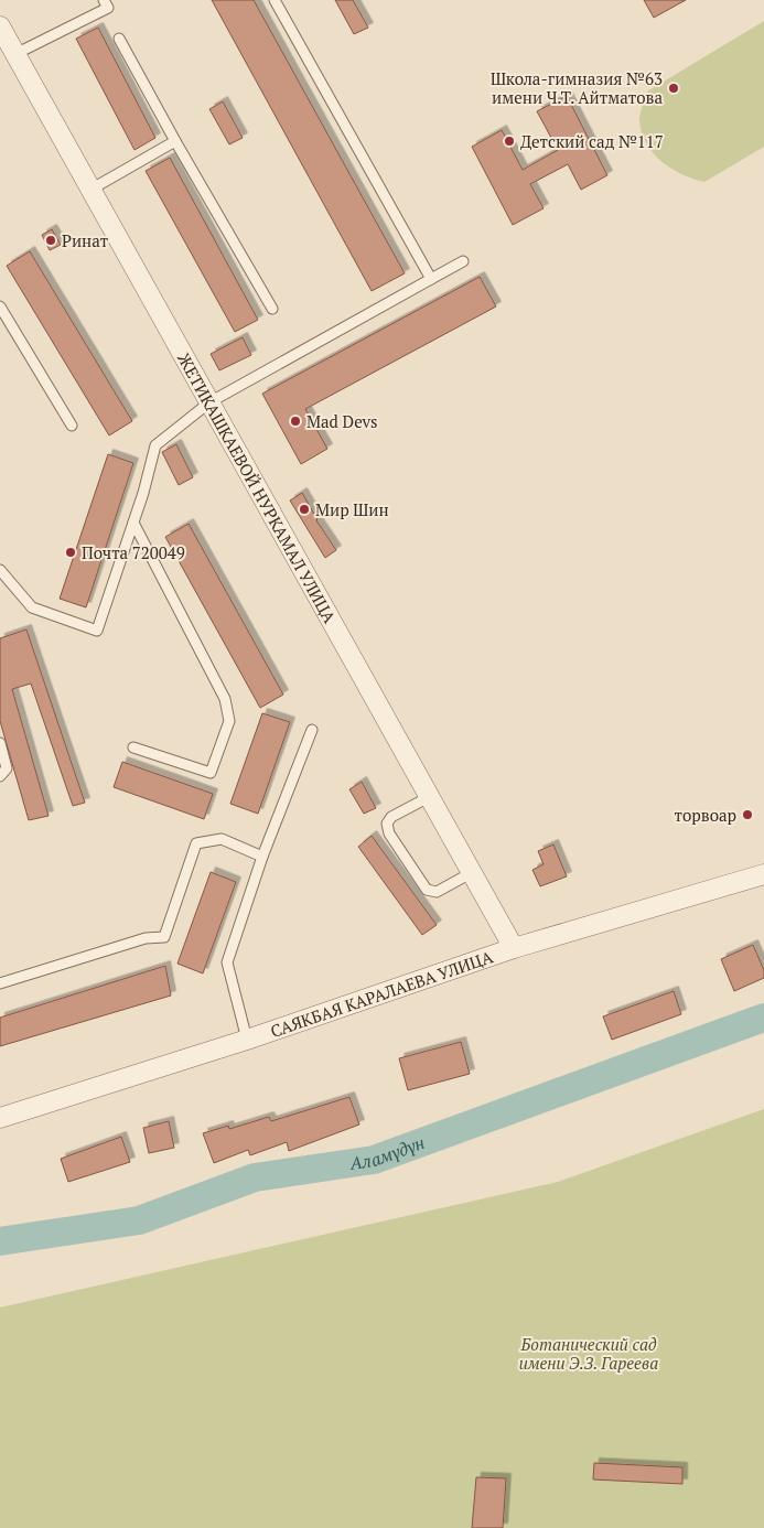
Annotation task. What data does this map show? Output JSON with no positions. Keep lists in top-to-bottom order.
{
  "streets": {
    "street": ["ЖЕТИКАШКАЕВОЙ НУРКАМАЛ УЛИЦА", "САЯКБАЯ КАРАЛАЕВА УЛИЦА"]
  },
  "crossings": [
    ["ЖЕТИКАШКАЕВОЙ НУРКАМАЛ УЛИЦА", "САЯКБАЯ КАРАЛАЕВА УЛИЦА"]
  ],
  "water": ["Аламүдүн"],
  "parks": ["Ботанический сад имени Э.З. Гареева"],
  "places": [
    "Школа-гимназия №63 имени Ч.Т. Айтматова",
    "Детский сад №117",
    "Ринат",
    "Mad Devs",
    "Мир Шин",
    "Почта 720049",
    "торвоар"
  ]
}
